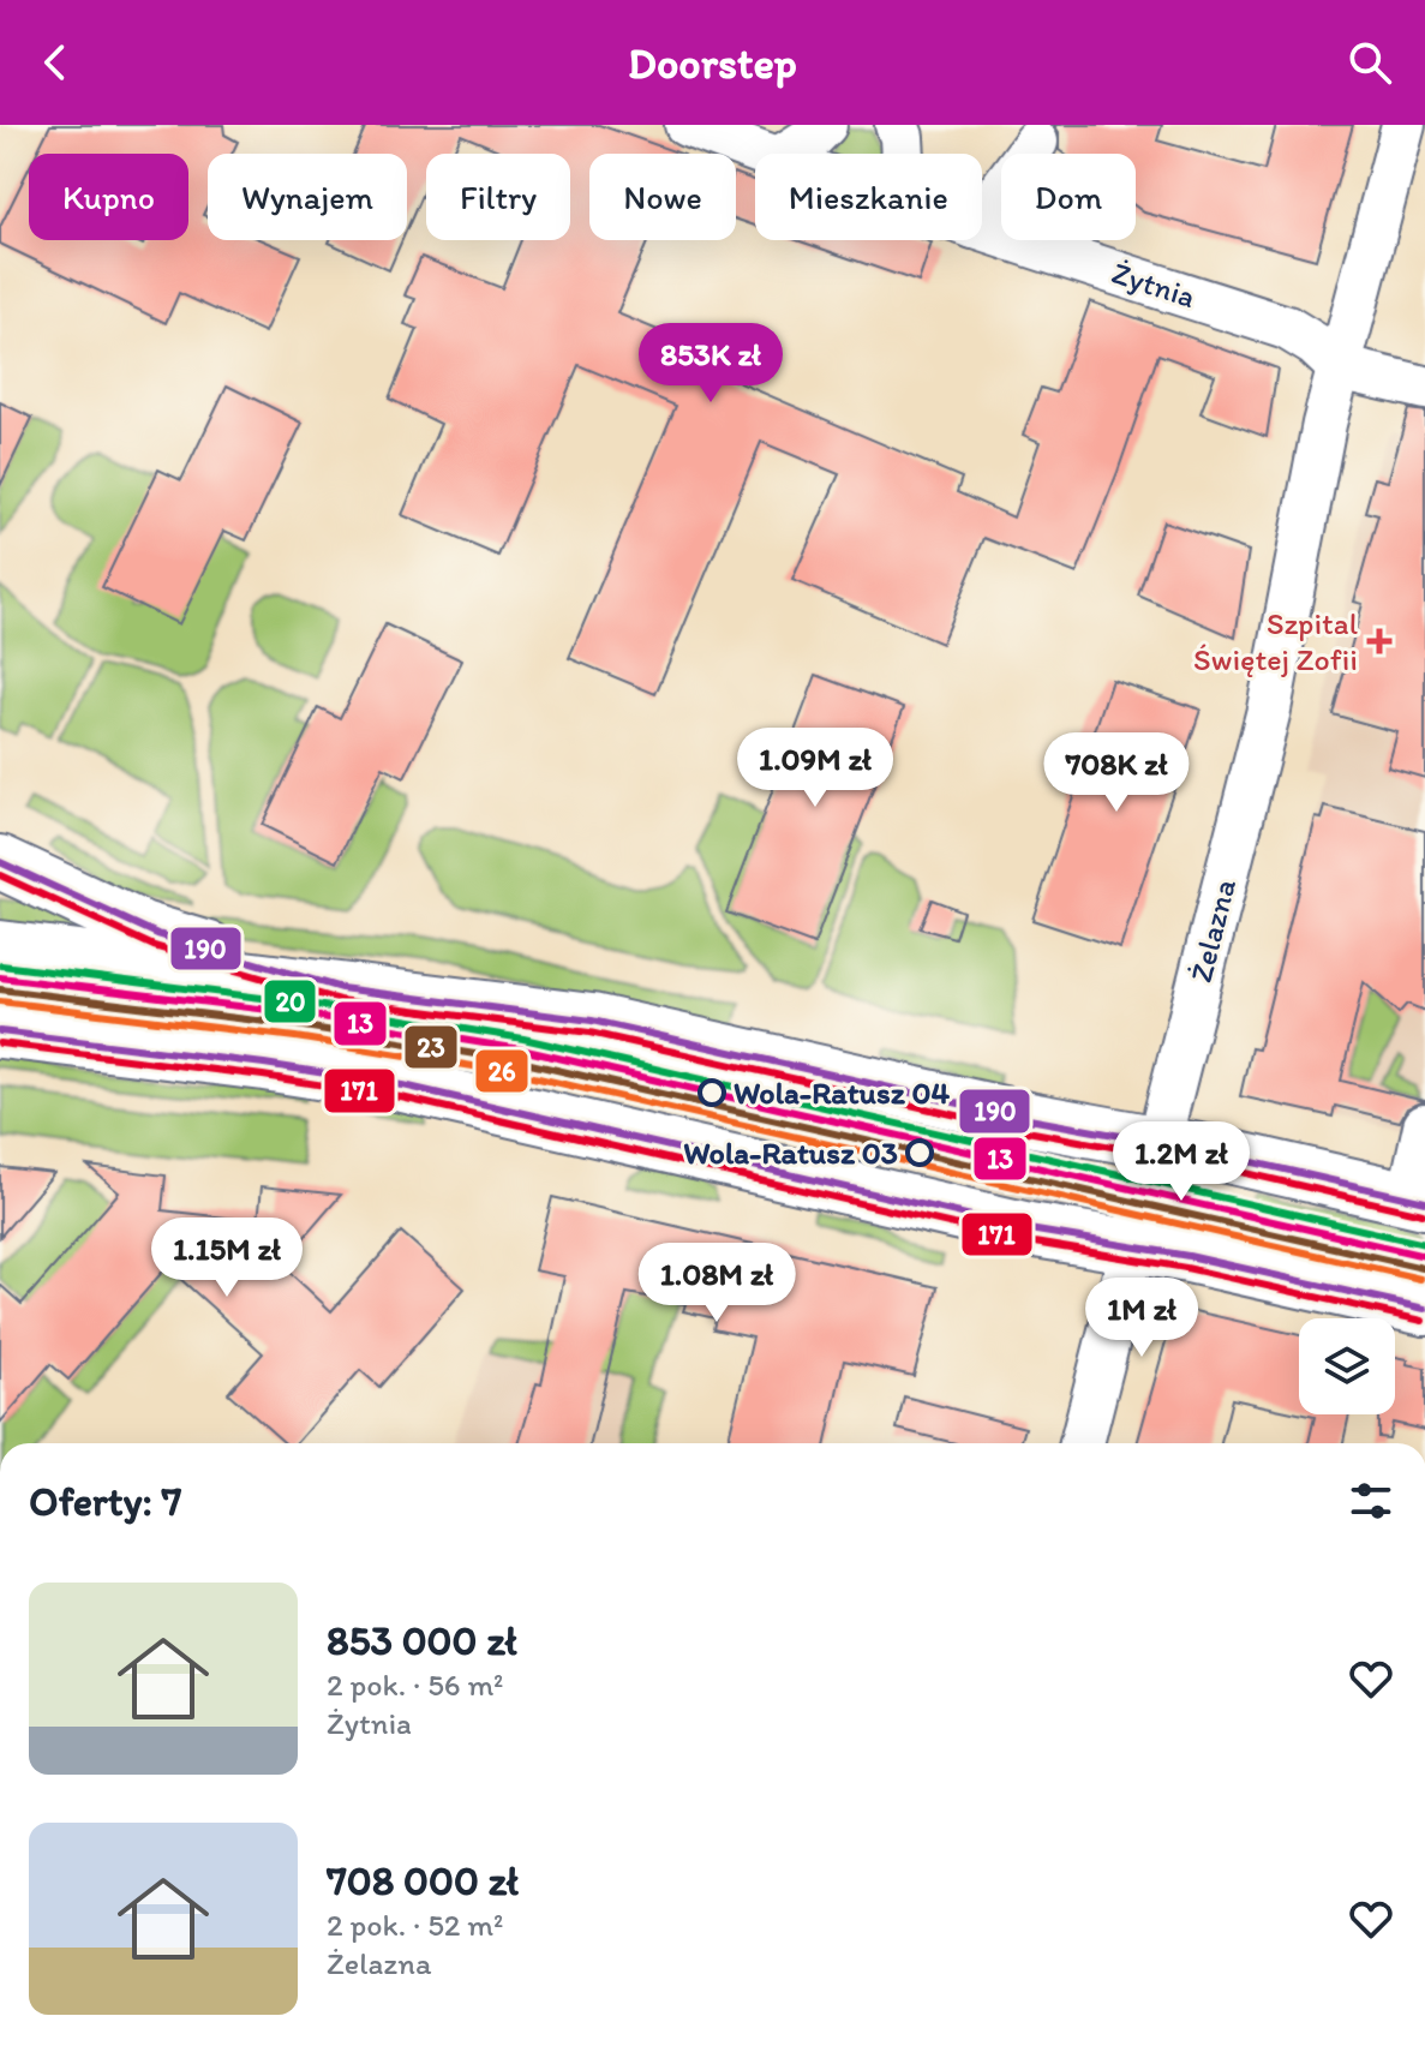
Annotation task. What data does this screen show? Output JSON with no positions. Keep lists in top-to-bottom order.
{
  "streets": {
    "street": ["Żytnia", "Żelazna"]
  },
  "crossings": [
    ["Żytnia", "Żelazna"]
  ],
  "places": {
    "health": ["Szpital Świętej Zofii"],
    "other": ["Wola-Ratusz 04", "Wola-Ratusz 03"]
  },
  "lines": [
    "transit line 190",
    "transit line 171",
    "transit line 20",
    "transit line 13",
    "transit line 23",
    "transit line 26"
  ],
  "page": {
    "header": "Doorstep",
    "chip": [
      "Kupno",
      "Wynajem",
      "Filtry",
      "Nowe",
      "Mieszkanie",
      "Dom"
    ],
    "price": [
      "853K zł",
      "1.09M zł",
      "708K zł",
      "1.2M zł",
      "1.15M zł",
      "1.08M zł",
      "1M zł"
    ],
    "heading": "Oferty: 7",
    "list": [
      {
        "name": "853 000 zł",
        "note": "2 pok. · 56 m² · Żytnia"
      },
      {
        "name": "708 000 zł",
        "note": "2 pok. · 52 m² · Żelazna"
      }
    ]
  }
}
